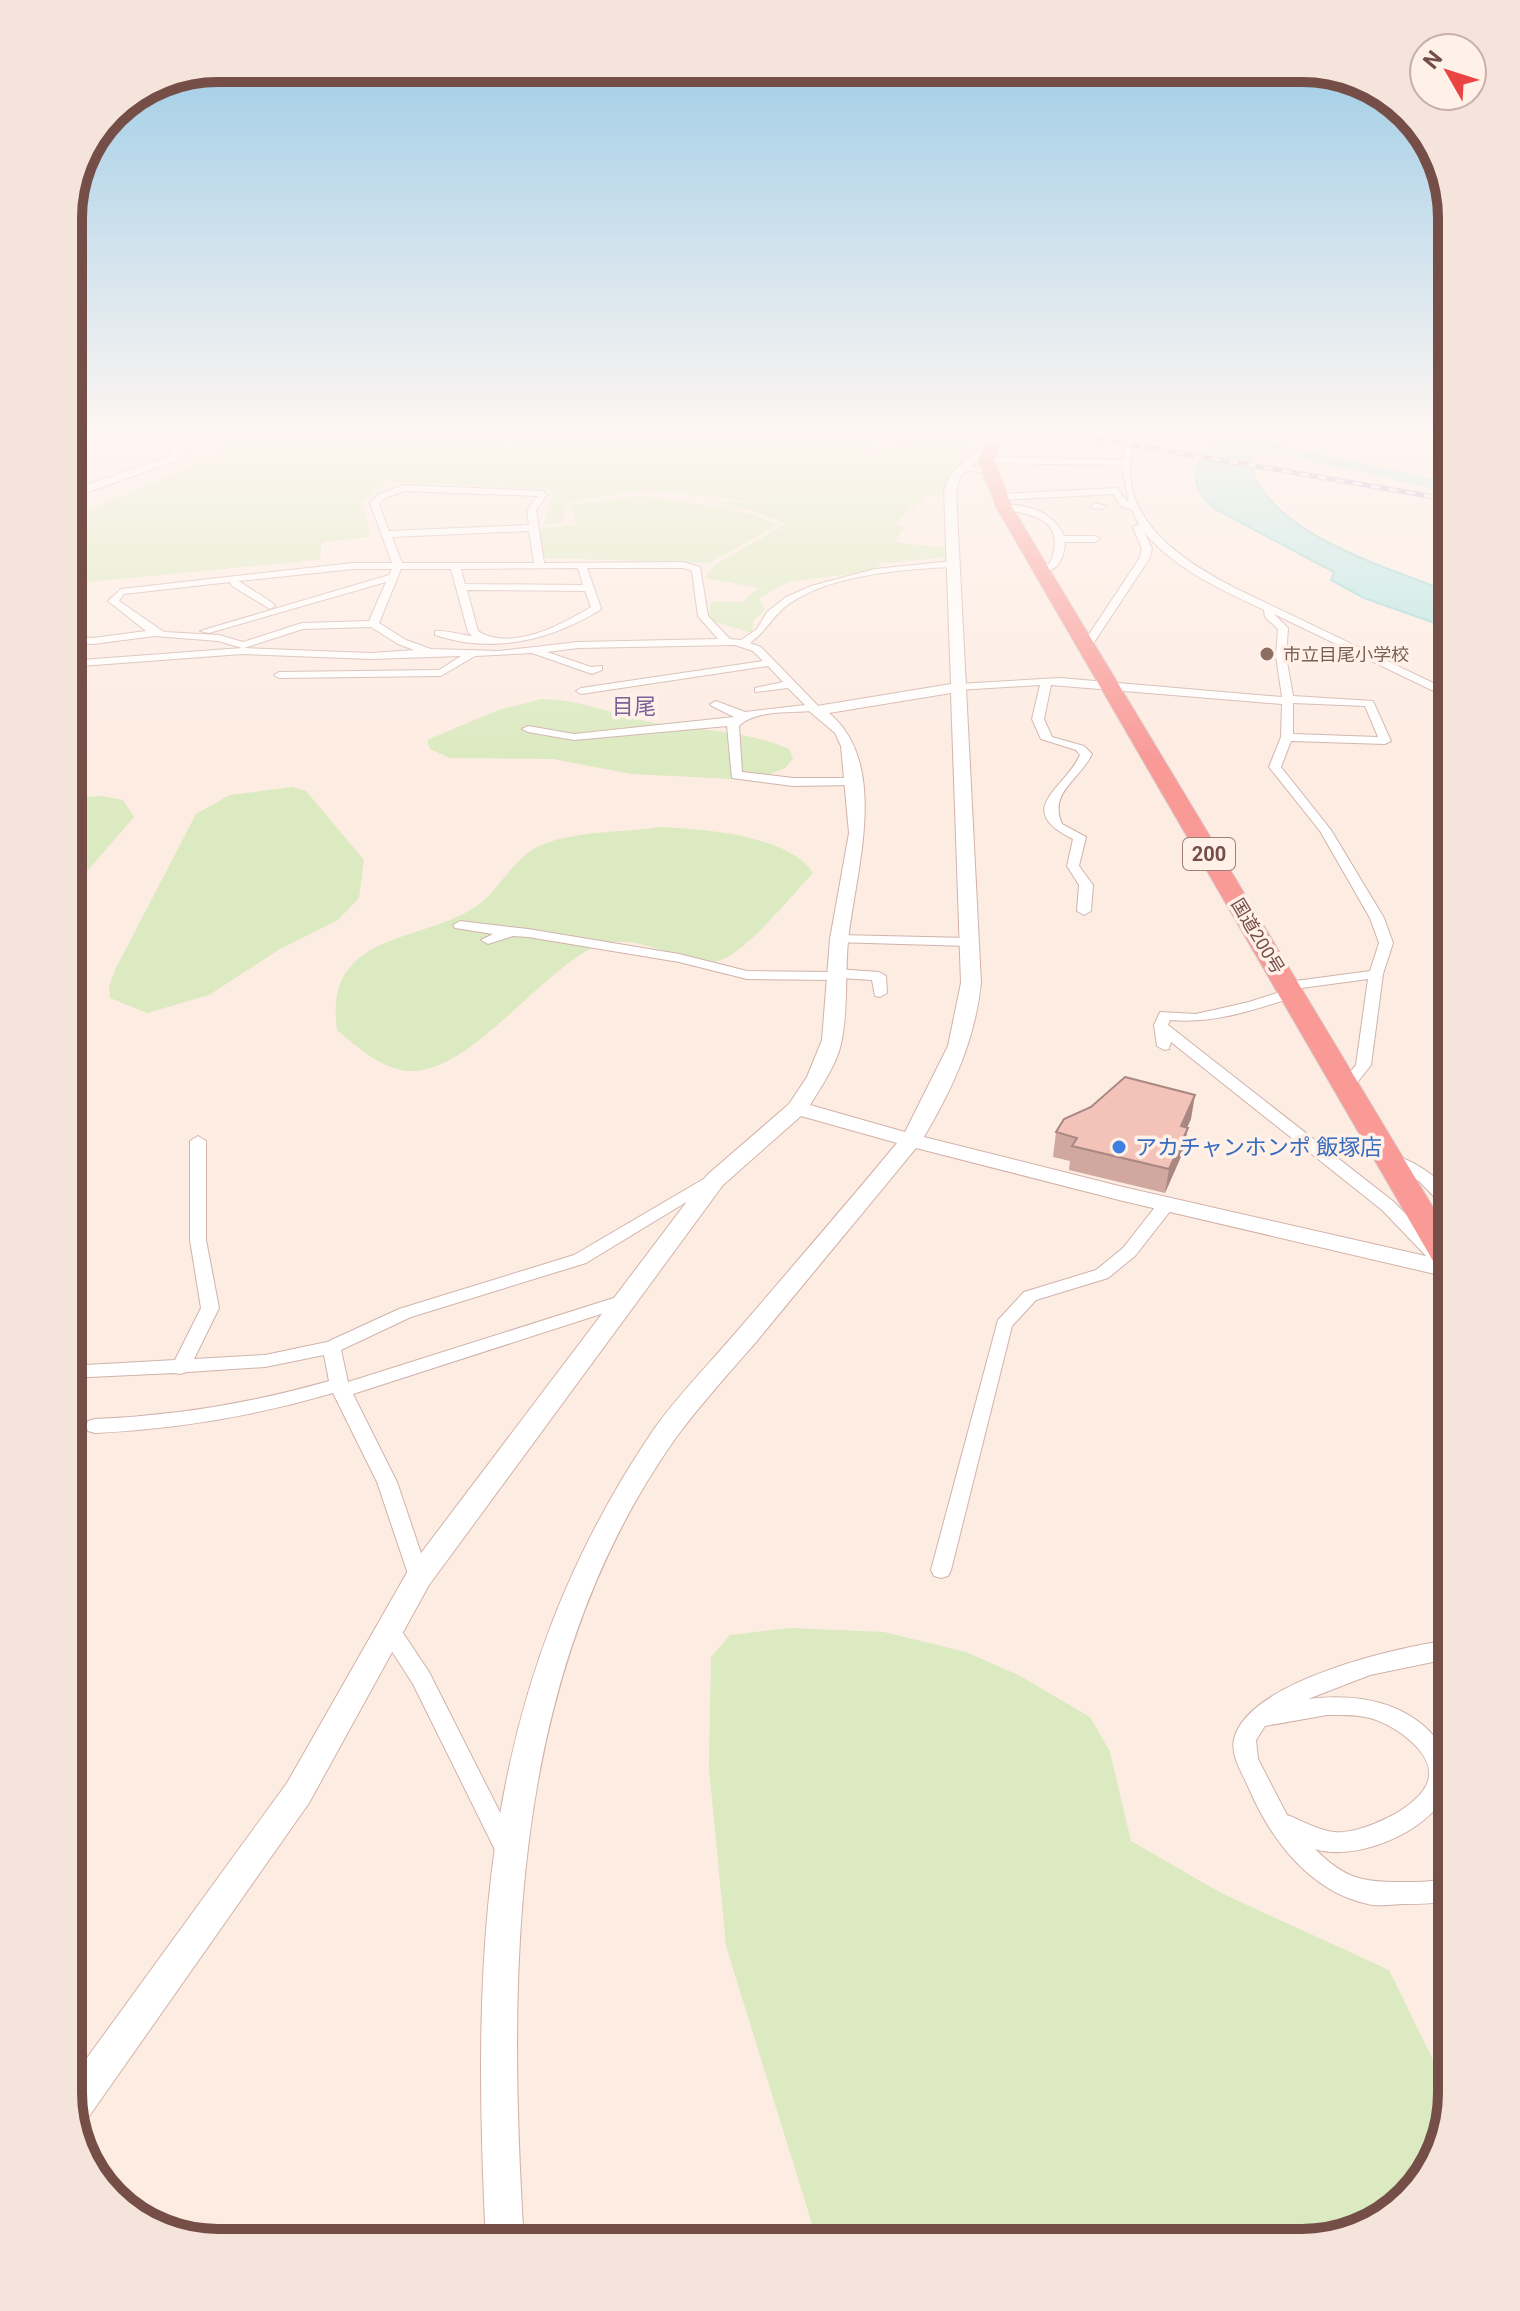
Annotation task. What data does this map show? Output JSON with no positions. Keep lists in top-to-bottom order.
{
  "streets": {
    "highway": ["200", "国道200号"]
  },
  "districts": ["目尾"],
  "places": ["市立目尾小学校", "アカチャンホンポ 飯塚店"],
  "north": "top left"
}
